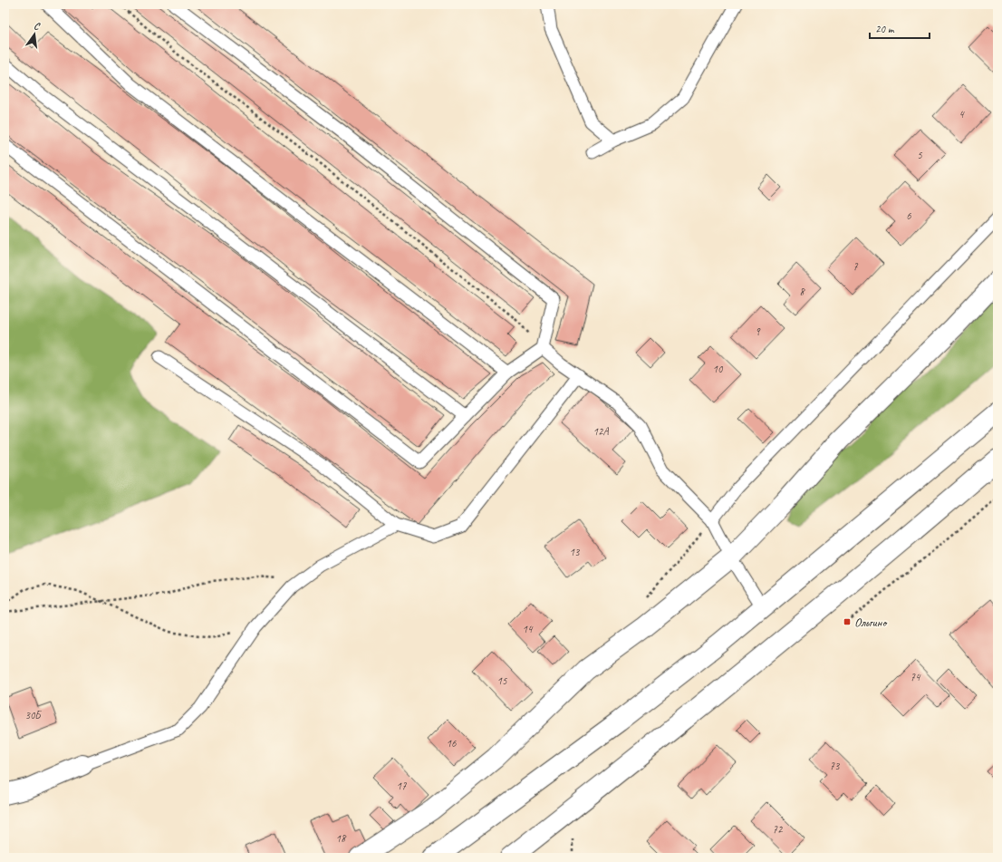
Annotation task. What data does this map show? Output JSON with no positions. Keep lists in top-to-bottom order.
{
  "places": {
    "transit": ["Ольгино"]
  },
  "house_numbers": [
    "4",
    "5",
    "6",
    "7",
    "8",
    "9",
    "10",
    "12А",
    "13",
    "14",
    "74",
    "15",
    "30Б",
    "16",
    "73",
    "17",
    "72",
    "18"
  ],
  "scale_bar": "20 m",
  "north": "top"
}
